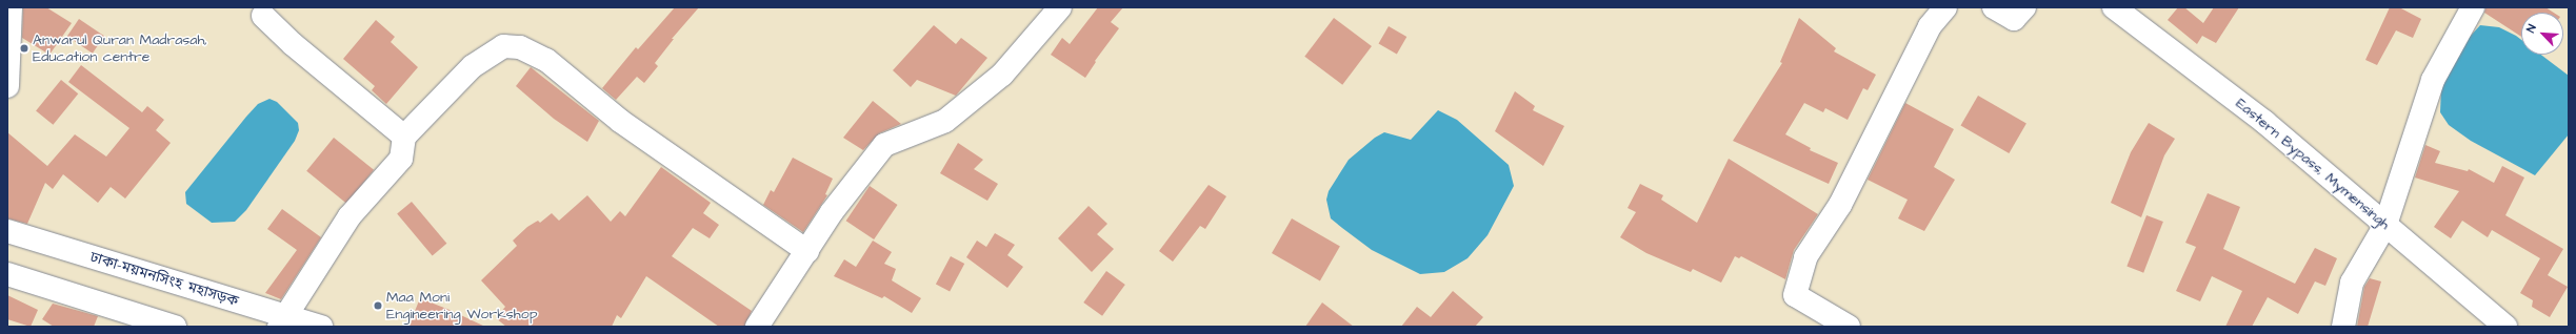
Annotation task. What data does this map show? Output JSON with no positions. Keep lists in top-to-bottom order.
{
  "streets": {
    "main road": ["Eastern Bypass, Mymensingh", "ঢাকা-ময়মনসিংহ মহাসড়ক"]
  },
  "places": ["Anwarul Quran Madrasah, Education centre", "Maa Moni Engineering Workshop"],
  "north": "top left"
}
